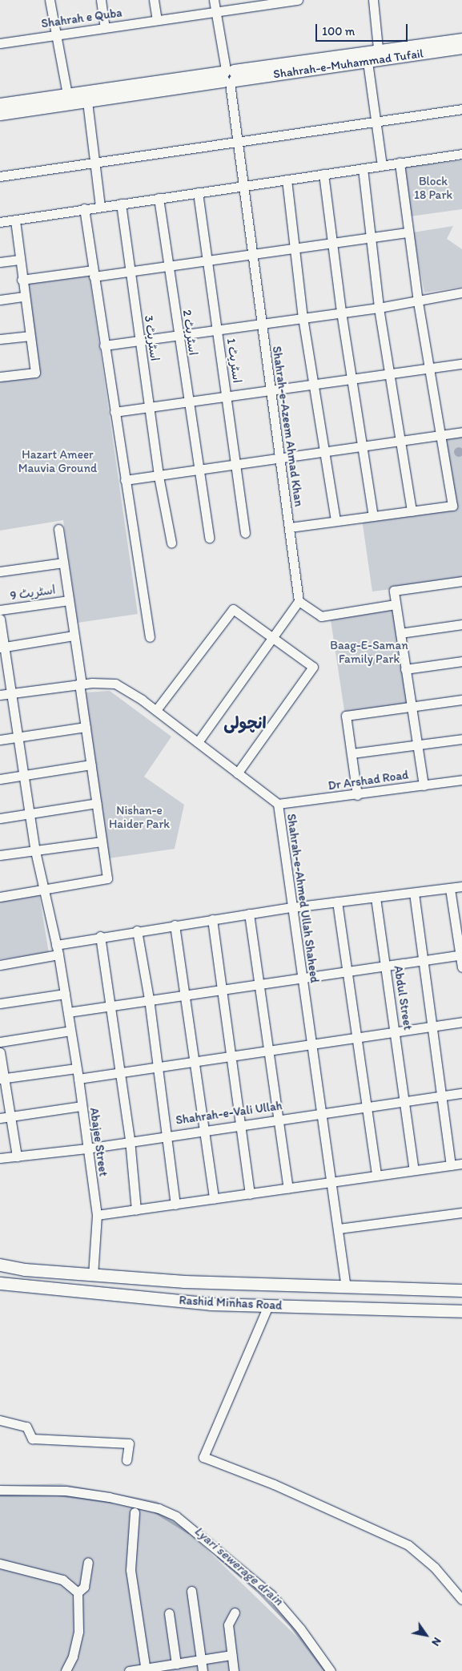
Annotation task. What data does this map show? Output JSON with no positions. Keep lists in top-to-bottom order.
{
  "streets": {
    "main road": ["Shahrah-e-Muhammad Tufail", "Rashid Minhas Road"],
    "street": [
      "Shahrah e Quba",
      "اسٹریٹ 2",
      "اسٹریٹ 3",
      "اسٹریٹ 1",
      "Shahrah-e-Azeem Ahmad Khan",
      "اسٹریٹ 9",
      "Dr Arshad Road",
      "Shahrah-e-Ahmed Ullah Shaheed",
      "Abdul Street",
      "Shahrah-e-Vali Ullah",
      "Abajee Street"
    ]
  },
  "crossings": [
    ["Shahrah e Quba", "Shahrah-e-Azeem Ahmad Khan"],
    ["Shahrah-e-Muhammad Tufail", "Shahrah-e-Azeem Ahmad Khan"],
    ["Dr Arshad Road", "Shahrah-e-Ahmed Ullah Shaheed"],
    ["Shahrah-e-Ahmed Ullah Shaheed", "Shahrah-e-Vali Ullah"],
    ["Shahrah-e-Ahmed Ullah Shaheed", "Abajee Street"],
    ["Shahrah-e-Ahmed Ullah Shaheed", "Rashid Minhas Road"],
    ["Abdul Street", "Shahrah-e-Vali Ullah"],
    ["Shahrah-e-Vali Ullah", "Abajee Street"],
    ["Abajee Street", "Rashid Minhas Road"]
  ],
  "districts": ["انچولی"],
  "water": ["Lyari sewerage drain"],
  "parks": [
    "Block 18 Park",
    "Hazart Ameer Mauvia Ground",
    "Baag-E-Saman Family Park",
    "Nishan-e Haider Park"
  ],
  "scale_bar": "100 m",
  "north": "bottom right"
}
